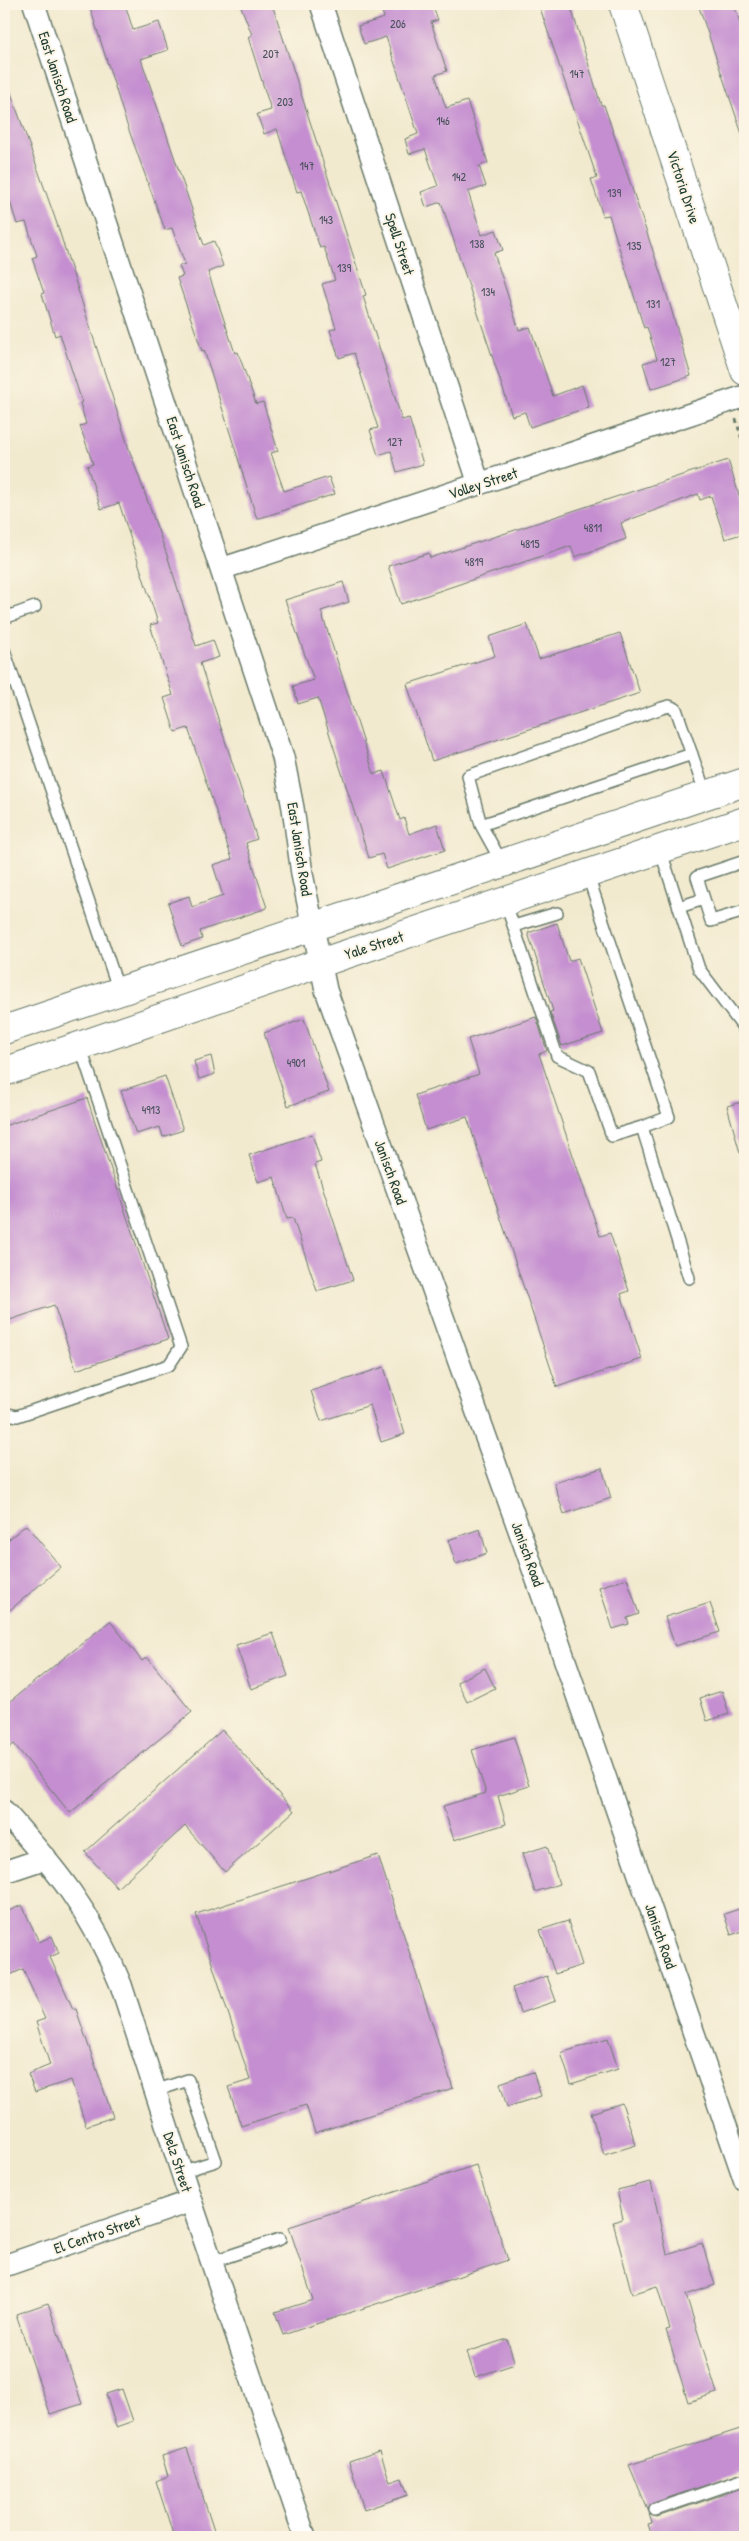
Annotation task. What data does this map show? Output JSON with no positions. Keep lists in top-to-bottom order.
{
  "streets": {
    "main road": ["Victoria Drive", "Yale Street"],
    "street": [
      "East Janisch Road",
      "Spell Street",
      "Volley Street",
      "Janisch Road",
      "Delz Street",
      "El Centro Street"
    ]
  },
  "crossings": [
    ["East Janisch Road", "Volley Street"],
    ["East Janisch Road", "Janisch Road"],
    ["Spell Street", "Volley Street"],
    ["Yale Street", "Janisch Road"],
    ["Delz Street", "El Centro Street"]
  ],
  "house_numbers": [
    "206",
    "207",
    "147",
    "203",
    "146",
    "147",
    "142",
    "139",
    "143",
    "138",
    "135",
    "139",
    "134",
    "131",
    "127",
    "127",
    "4811",
    "4815",
    "4819",
    "4901",
    "4913"
  ]
}
